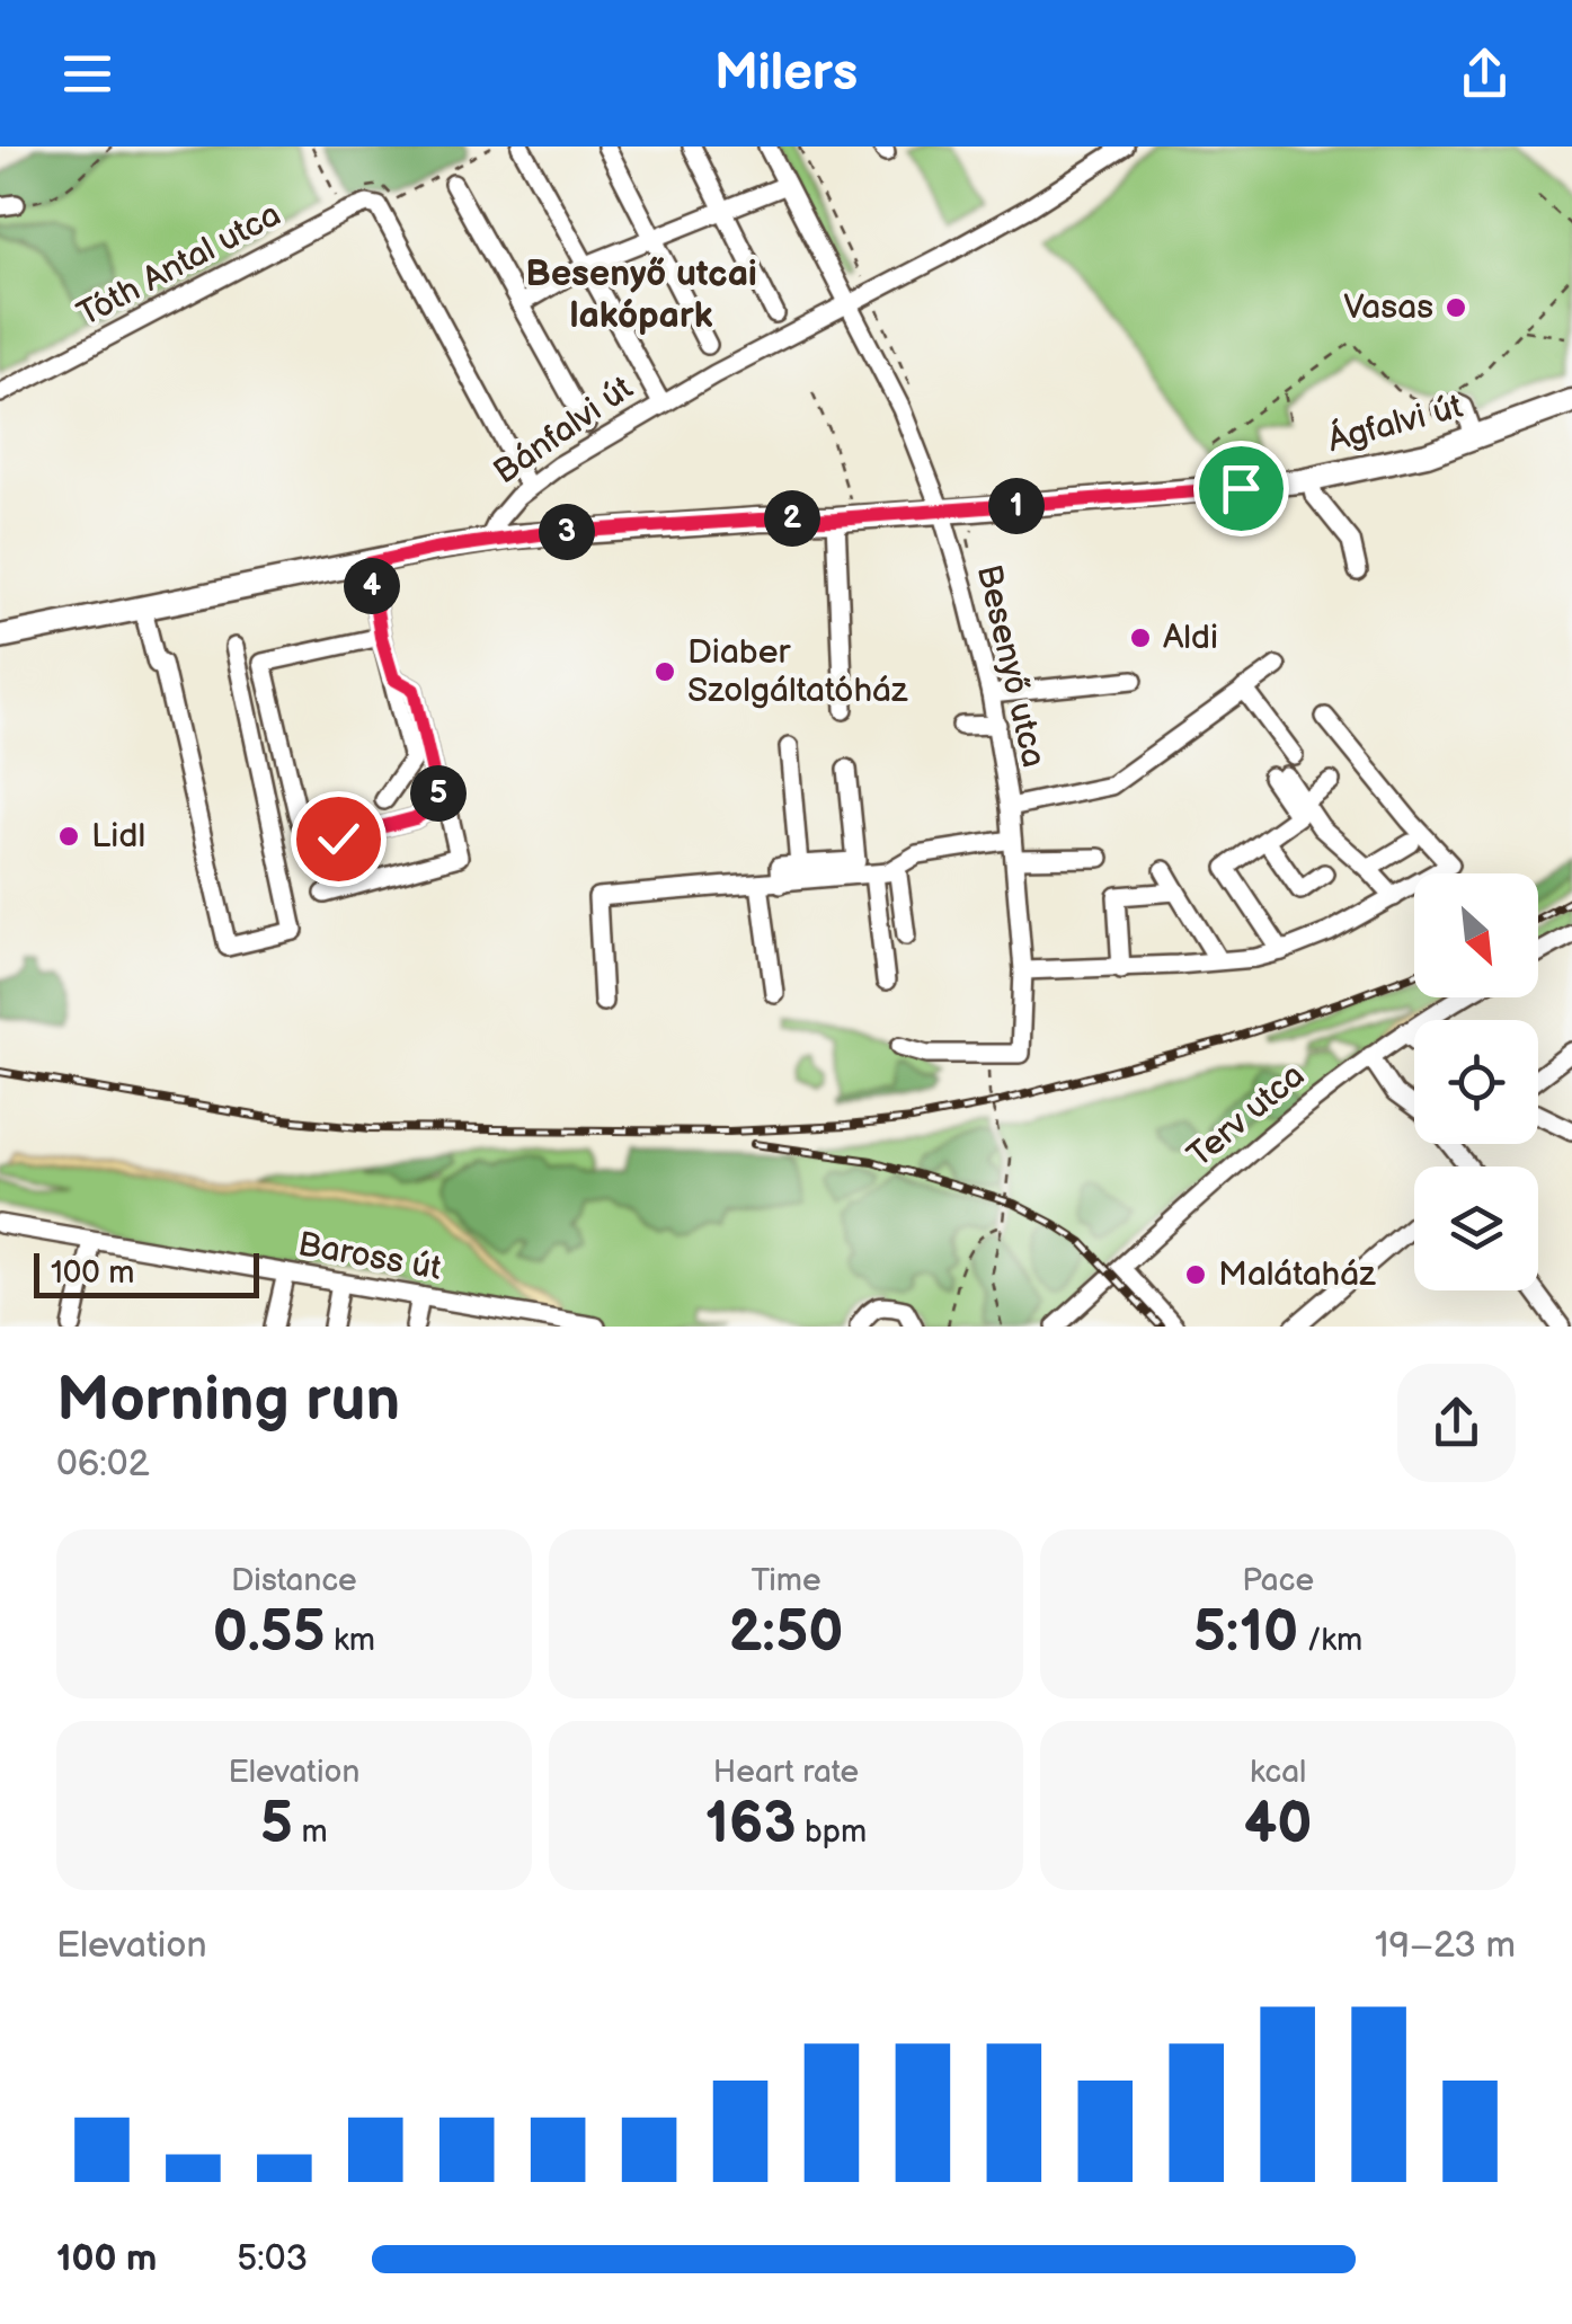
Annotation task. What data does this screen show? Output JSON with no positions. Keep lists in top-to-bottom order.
{
  "streets": {
    "main road": ["Ágfalvi út"],
    "street": [
      "Tóth Antal utca",
      "Bánfalvi út",
      "Besenyő utca",
      "Terv utca",
      "Baross út"
    ]
  },
  "crossings": [
    ["Tóth Antal utca", "Bánfalvi út"],
    ["Ágfalvi út", "Bánfalvi út"],
    ["Ágfalvi út", "Besenyő utca"],
    ["Bánfalvi út", "Besenyő utca"]
  ],
  "districts": ["Besenyő utcai lakópark"],
  "places": [
    "Vasas",
    "Aldi",
    "Diaber Szolgáltatóház",
    "Lidl",
    "Malátaház"
  ],
  "scale_bar": "100 m",
  "north": "bottom right",
  "page": {
    "header": "Milers",
    "pins": [
      "1",
      "2",
      "3",
      "4",
      "5"
    ],
    "scale": "100 m",
    "heading": ["Morning run", "06:02"],
    "stats": [
      ["Distance", "0.55 km"],
      ["Time", "2:50"],
      ["Pace", "5:10 /km"],
      ["Elevation", "5 m"],
      ["Heart rate", "163 bpm"],
      ["kcal", "40"]
    ],
    "chart": ["Elevation", "19–23 m"],
    "list": [
      {
        "name": "100 m",
        "note": "5:03"
      }
    ]
  }
}
